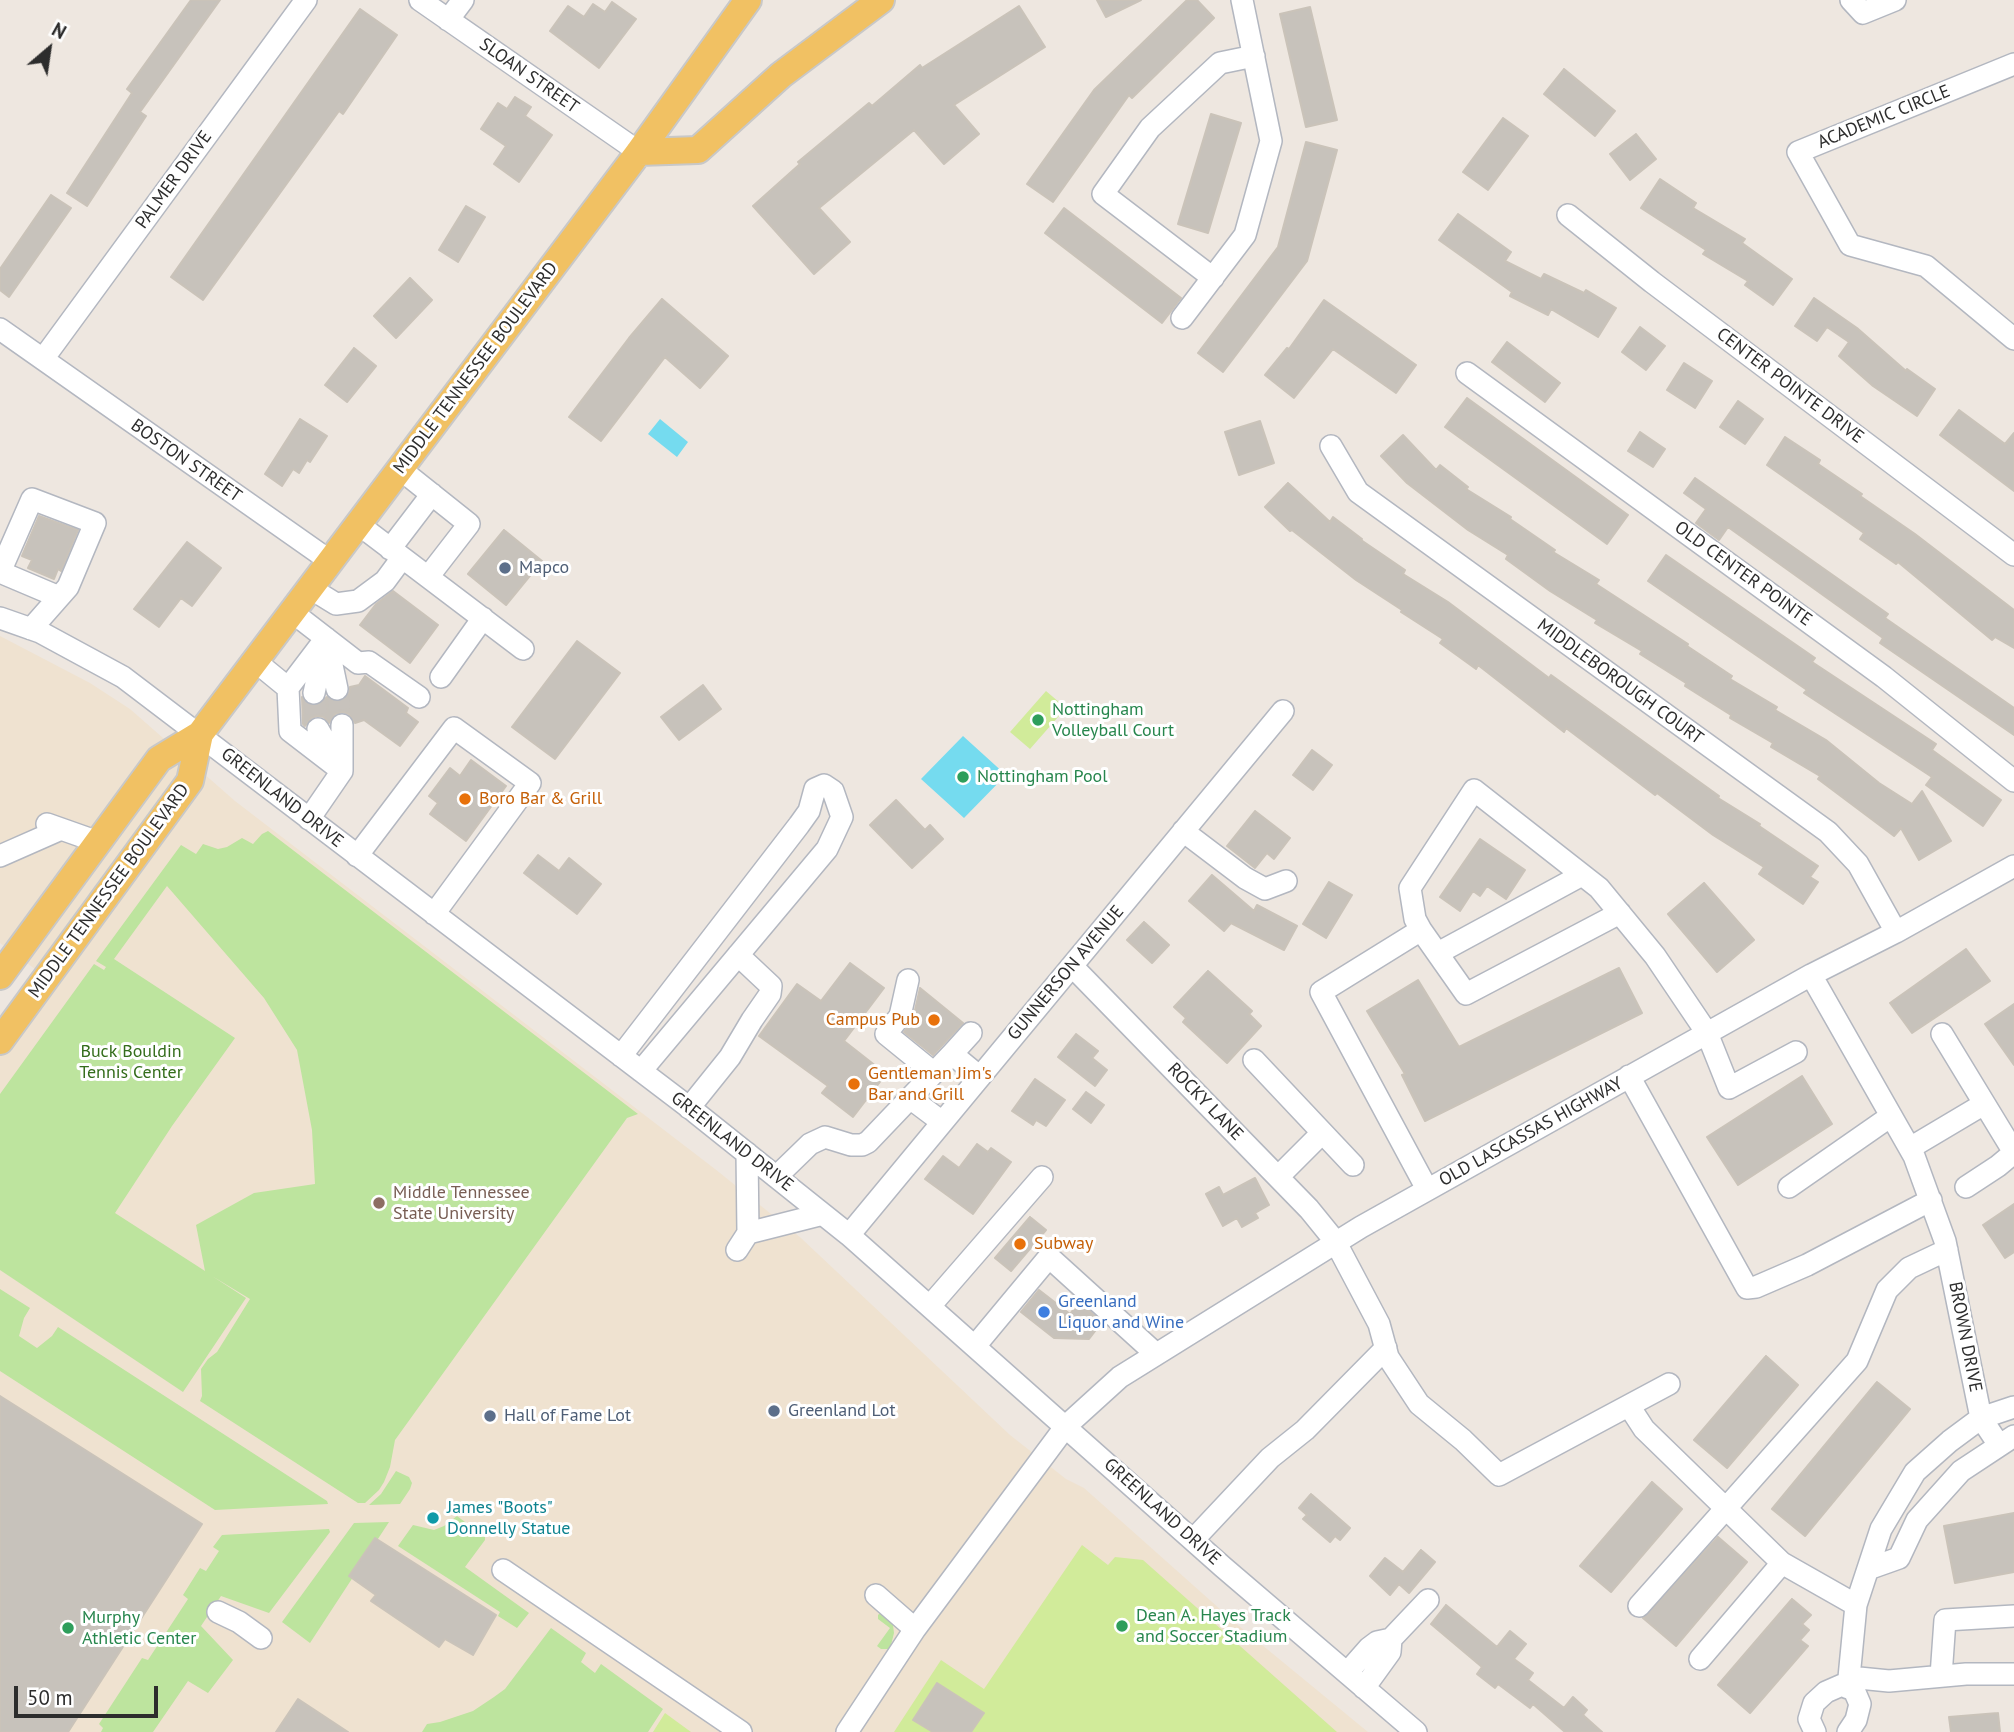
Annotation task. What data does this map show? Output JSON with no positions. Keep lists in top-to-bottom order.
{
  "streets": {
    "main road": ["MIDDLE TENNESSEE BOULEVARD"],
    "street": [
      "SLOAN STREET",
      "ACADEMIC CIRCLE",
      "PALMER DRIVE",
      "CENTER POINTE DRIVE",
      "BOSTON STREET",
      "OLD CENTER POINTE",
      "MIDDLEBOROUGH COURT",
      "GREENLAND DRIVE",
      "GUNNERSON AVENUE",
      "ROCKY LANE",
      "OLD LASCASSAS HIGHWAY",
      "BROWN DRIVE"
    ]
  },
  "crossings": [
    ["SLOAN STREET", "MIDDLE TENNESSEE BOULEVARD"],
    ["PALMER DRIVE", "BOSTON STREET"],
    ["MIDDLE TENNESSEE BOULEVARD", "BOSTON STREET"],
    ["MIDDLE TENNESSEE BOULEVARD", "GREENLAND DRIVE"],
    ["MIDDLEBOROUGH COURT", "OLD LASCASSAS HIGHWAY"],
    ["GREENLAND DRIVE", "GUNNERSON AVENUE"],
    ["GREENLAND DRIVE", "OLD LASCASSAS HIGHWAY"],
    ["GUNNERSON AVENUE", "ROCKY LANE"],
    ["ROCKY LANE", "OLD LASCASSAS HIGHWAY"],
    ["OLD LASCASSAS HIGHWAY", "BROWN DRIVE"]
  ],
  "parks": ["Buck Bouldin Tennis Center"],
  "places": [
    "Mapco",
    "Nottingham Volleyball Court",
    "Nottingham Pool",
    "Boro Bar & Grill",
    "Campus Pub",
    "Gentleman Jim's Bar and Grill",
    "Middle Tennessee State University",
    "Subway",
    "Greenland Liquor and Wine",
    "Greenland Lot",
    "Hall of Fame Lot",
    "James \"Boots\" Donnelly Statue",
    "Dean A. Hayes Track and Soccer Stadium",
    "Murphy Athletic Center"
  ],
  "scale_bar": "50 m",
  "north": "top right"
}
